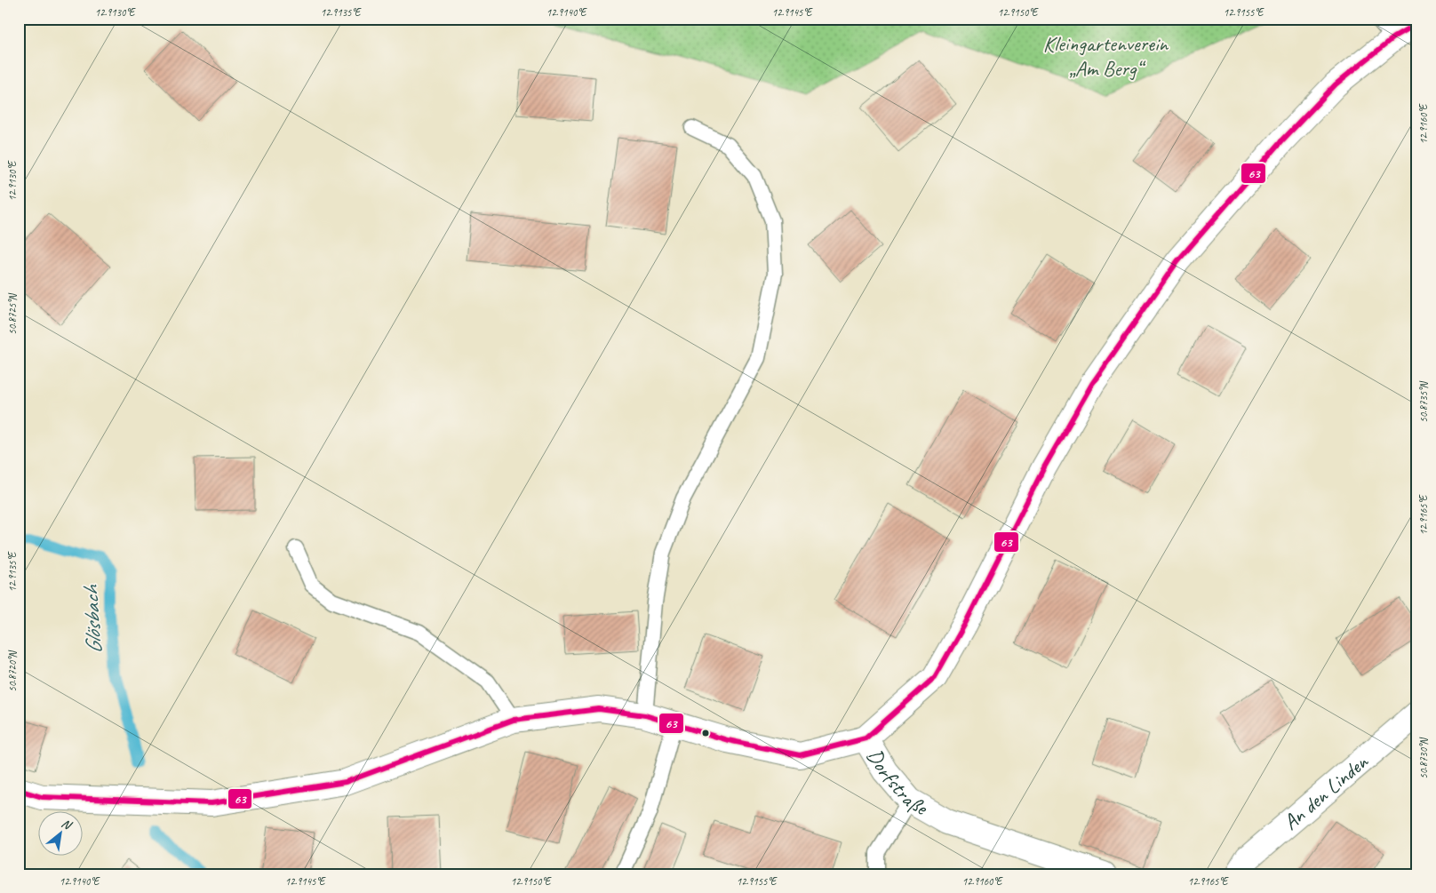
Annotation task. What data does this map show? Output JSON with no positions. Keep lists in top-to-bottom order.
{
  "streets": {
    "street": ["Dorfstraße", "An den Linden"]
  },
  "water": ["Glösbach"],
  "parks": ["Kleingartenverein „Am Berg“"],
  "lines": ["transit line 63"],
  "north": "top right",
  "coordinates": [
    "12.9130°E",
    "12.9135°E",
    "12.9140°E",
    "12.9145°E",
    "12.9150°E",
    "12.9155°E",
    "12.9160°E",
    "50.8725°N",
    "50.8735°N",
    "12.9165°E",
    "50.8720°N",
    "50.8730°N"
  ]
}
